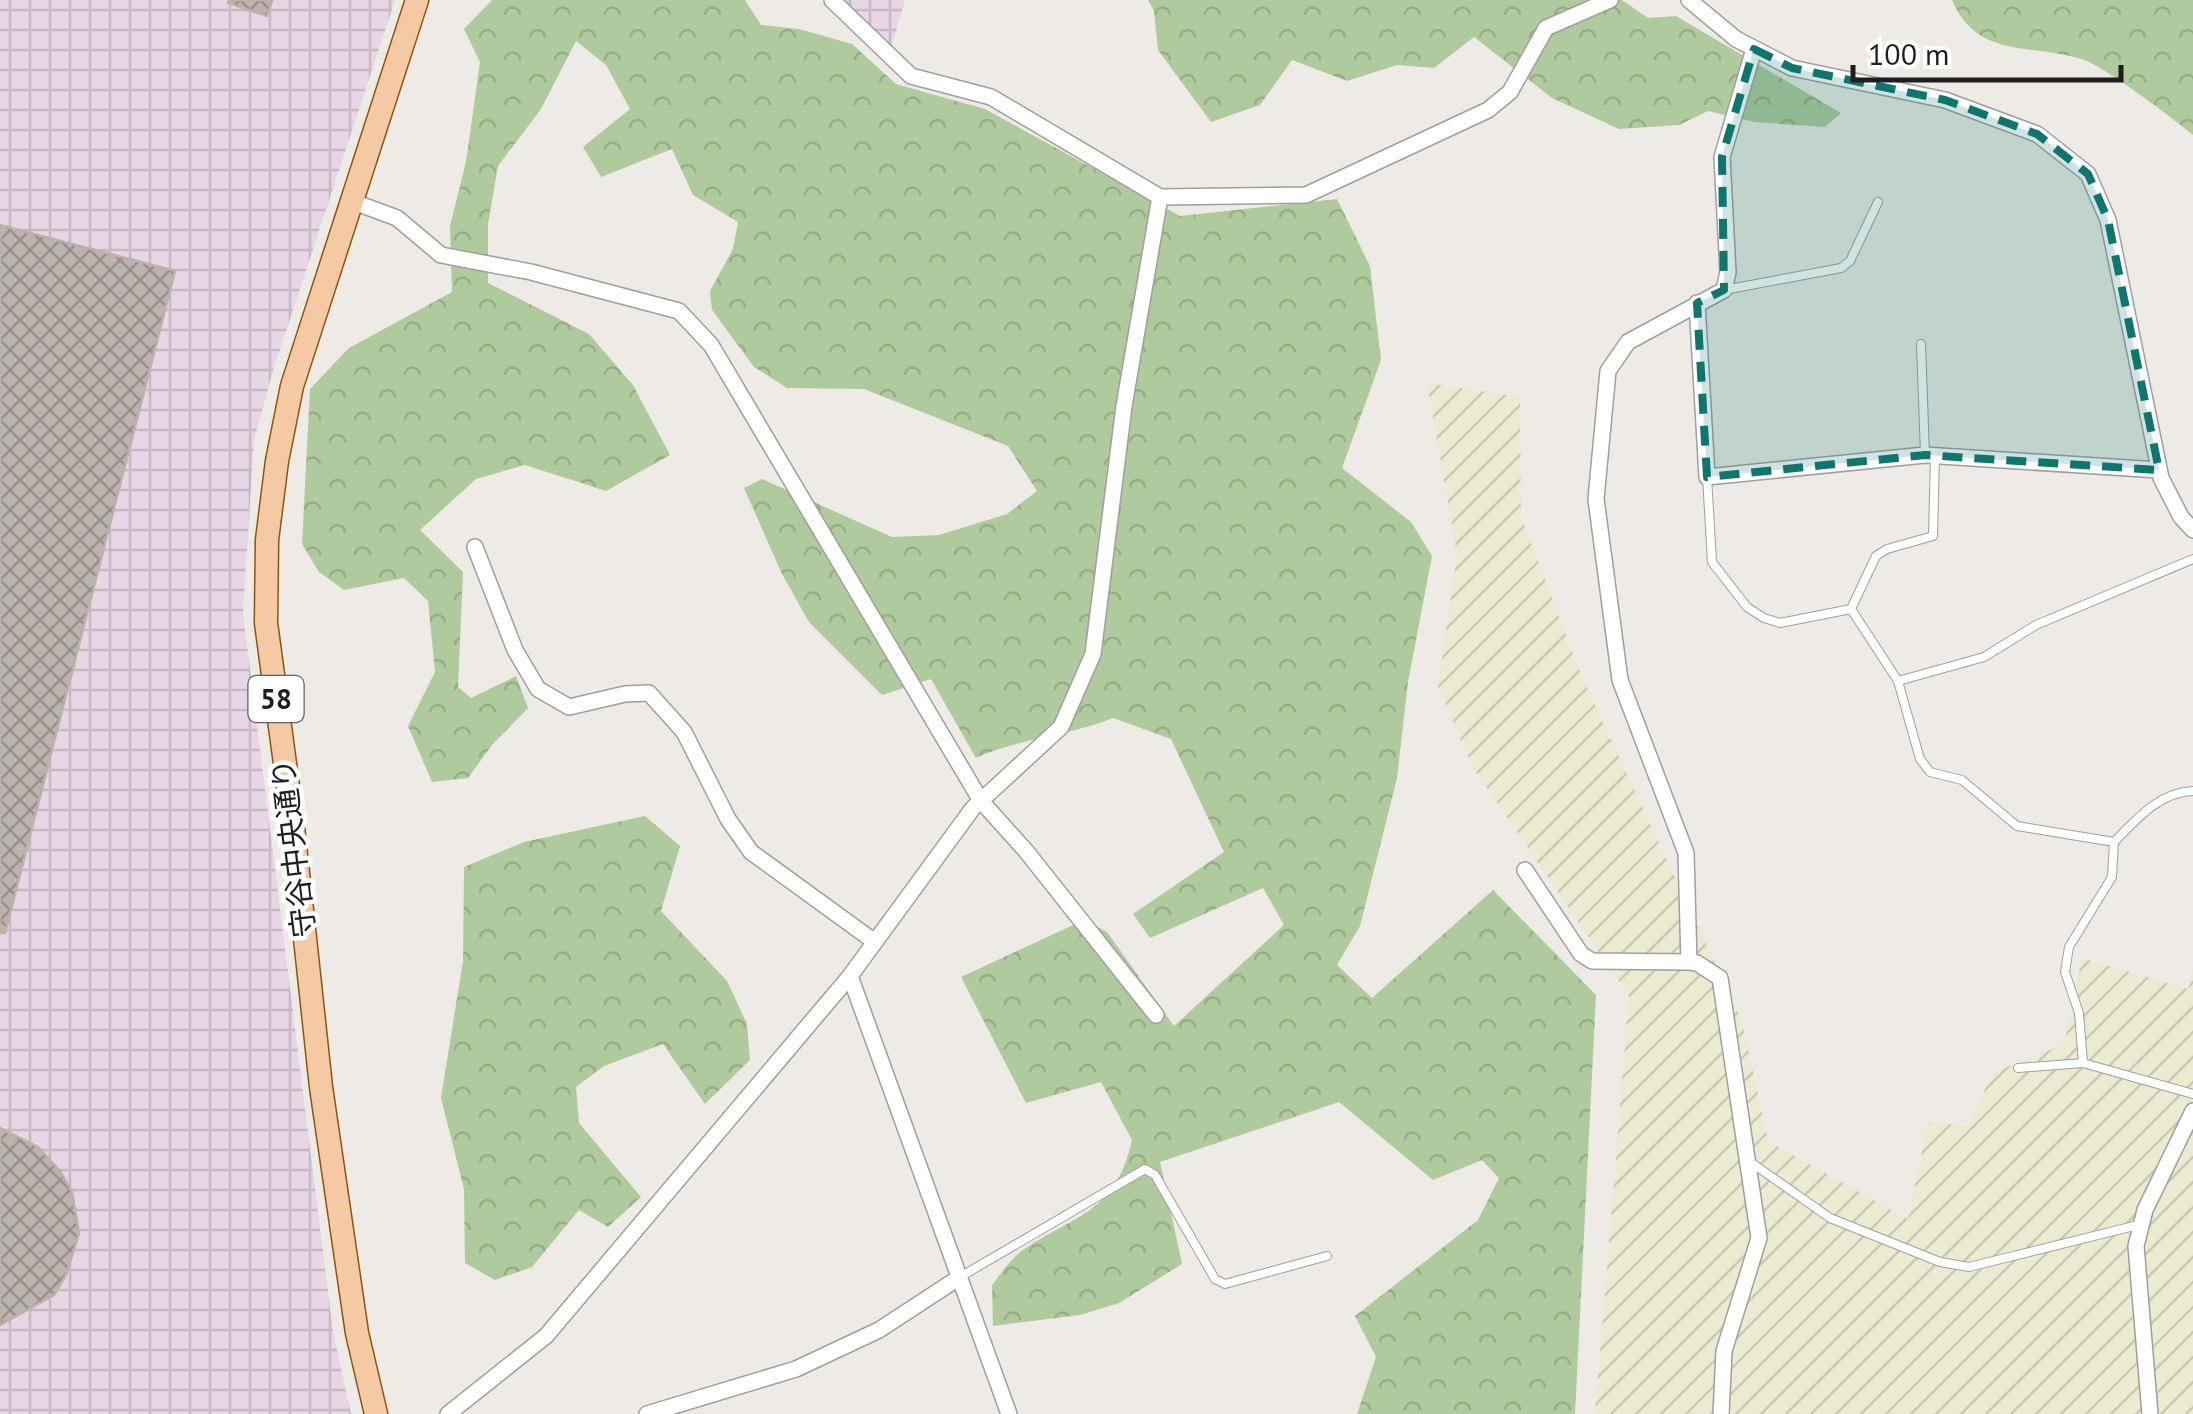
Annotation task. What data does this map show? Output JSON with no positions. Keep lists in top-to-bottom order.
{
  "streets": {
    "main road": ["58", "守谷中央通り"]
  },
  "scale_bar": "100 m"
}
